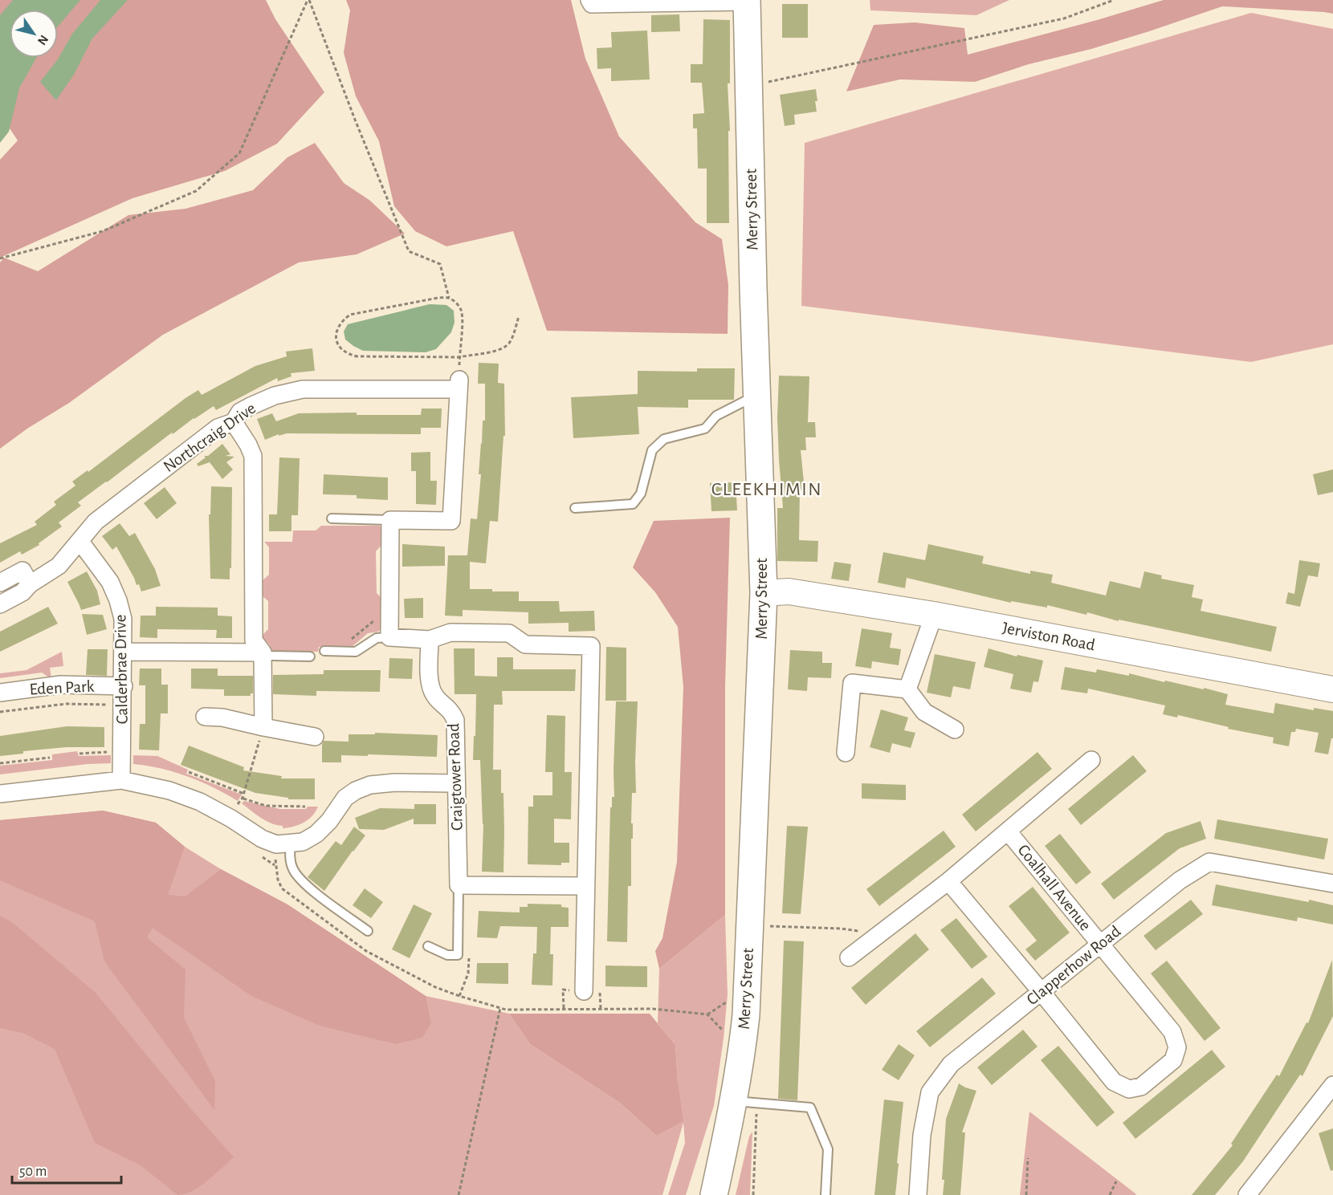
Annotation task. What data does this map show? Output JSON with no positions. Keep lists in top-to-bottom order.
{
  "streets": {
    "main road": ["Merry Street", "Jerviston Road"],
    "street": [
      "Northcraig Drive",
      "Calderbrae Drive",
      "Eden Park",
      "Craigtower Road",
      "Coalhall Avenue",
      "Clapperhow Road"
    ]
  },
  "crossings": [
    ["Merry Street", "Jerviston Road"],
    ["Northcraig Drive", "Calderbrae Drive"],
    ["Calderbrae Drive", "Eden Park"],
    ["Coalhall Avenue", "Clapperhow Road"]
  ],
  "districts": ["CLEEKHIMIN"],
  "scale_bar": "50 m",
  "north": "bottom right"
}
